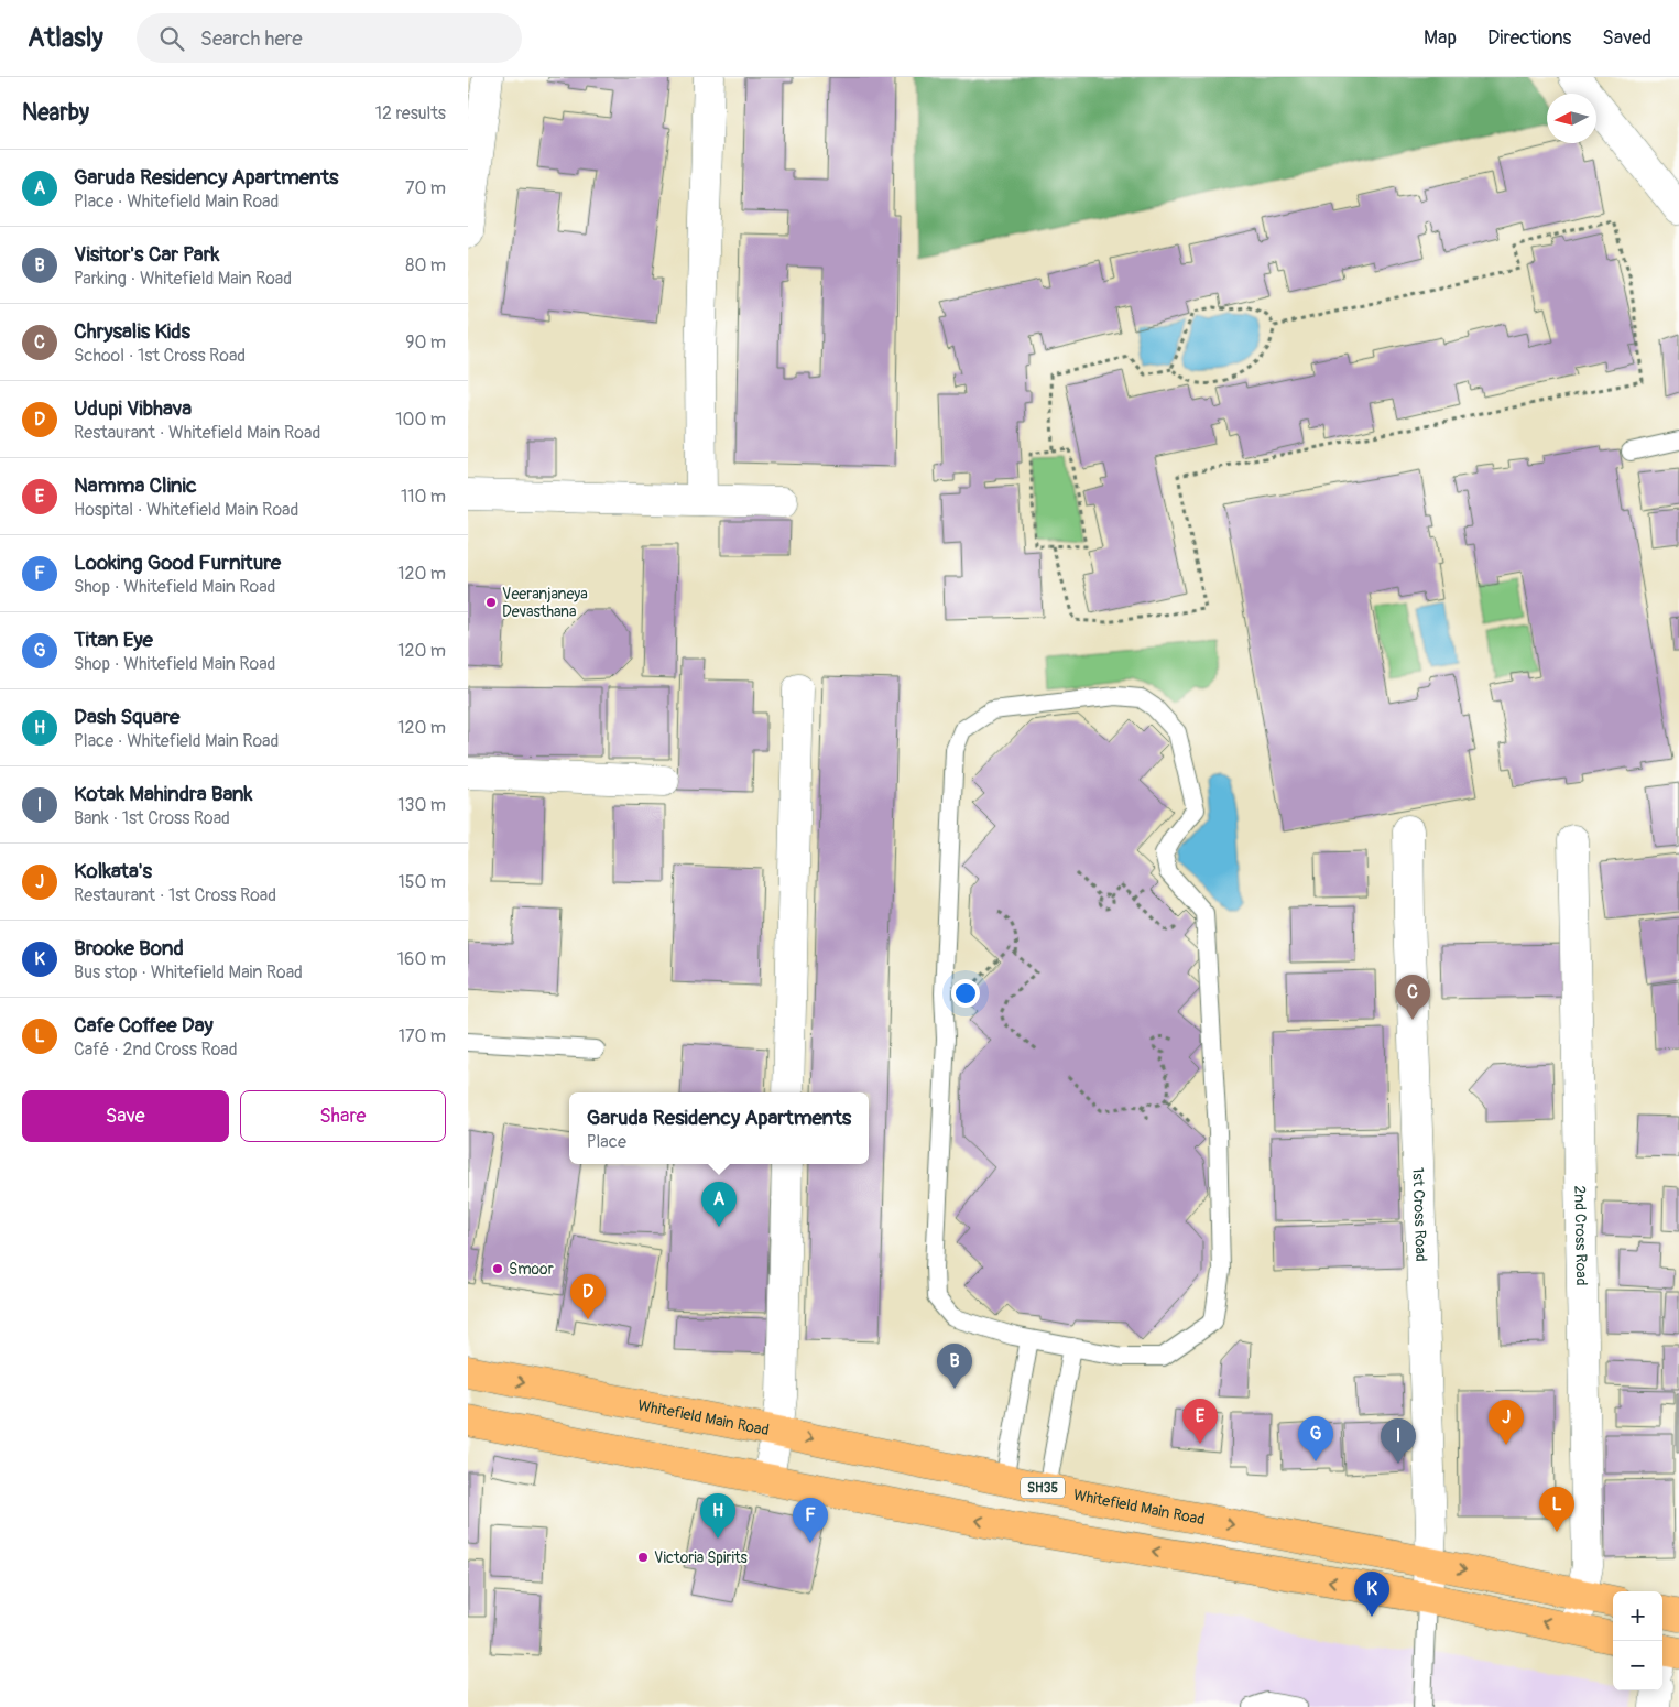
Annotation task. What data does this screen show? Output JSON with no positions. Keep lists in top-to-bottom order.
{
  "streets": {
    "main road": ["Whitefield Main Road", "SH35"],
    "street": ["1st Cross Road", "2nd Cross Road"]
  },
  "crossings": [
    ["1st Cross Road", "Whitefield Main Road"],
    ["2nd Cross Road", "Whitefield Main Road"]
  ],
  "places": ["Veeranjaneya Devasthana", "Smoor", "Victoria Spirits"],
  "north": "left",
  "page": {
    "header": "Atlasly",
    "search": "Search here",
    "nav": ["Map", "Directions", "Saved"],
    "heading": ["Nearby", "12 results"],
    "list": [
      {
        "mark": "A",
        "name": "Garuda Residency Apartments",
        "note": "Place · Whitefield Main Road",
        "value": "70 m"
      },
      {
        "mark": "B",
        "name": "Visitor's Car Park",
        "note": "Parking · Whitefield Main Road",
        "value": "80 m"
      },
      {
        "mark": "C",
        "name": "Chrysalis Kids",
        "note": "School · 1st Cross Road",
        "value": "90 m"
      },
      {
        "mark": "D",
        "name": "Udupi Vibhava",
        "note": "Restaurant · Whitefield Main Road",
        "value": "100 m"
      },
      {
        "mark": "E",
        "name": "Namma Clinic",
        "note": "Hospital · Whitefield Main Road",
        "value": "110 m"
      },
      {
        "mark": "F",
        "name": "Looking Good Furniture",
        "note": "Shop · Whitefield Main Road",
        "value": "120 m"
      },
      {
        "mark": "G",
        "name": "Titan Eye",
        "note": "Shop · Whitefield Main Road",
        "value": "120 m"
      },
      {
        "mark": "H",
        "name": "Dash Square",
        "note": "Place · Whitefield Main Road",
        "value": "120 m"
      },
      {
        "mark": "I",
        "name": "Kotak Mahindra Bank",
        "note": "Bank · 1st Cross Road",
        "value": "130 m"
      },
      {
        "mark": "J",
        "name": "Kolkata's",
        "note": "Restaurant · 1st Cross Road",
        "value": "150 m"
      },
      {
        "mark": "K",
        "name": "Brooke Bond",
        "note": "Bus stop · Whitefield Main Road",
        "value": "160 m"
      },
      {
        "mark": "L",
        "name": "Cafe Coffee Day",
        "note": "Café · 2nd Cross Road",
        "value": "170 m"
      }
    ],
    "pins": [
      "C",
      "A",
      "D",
      "B",
      "E",
      "J",
      "G",
      "I",
      "L",
      "H",
      "F",
      "K"
    ],
    "buttons": ["Save", "Share"],
    "popup": ["Garuda Residency Apartments", "Place"],
    "map_buttons": ["+", "−"]
  }
}
